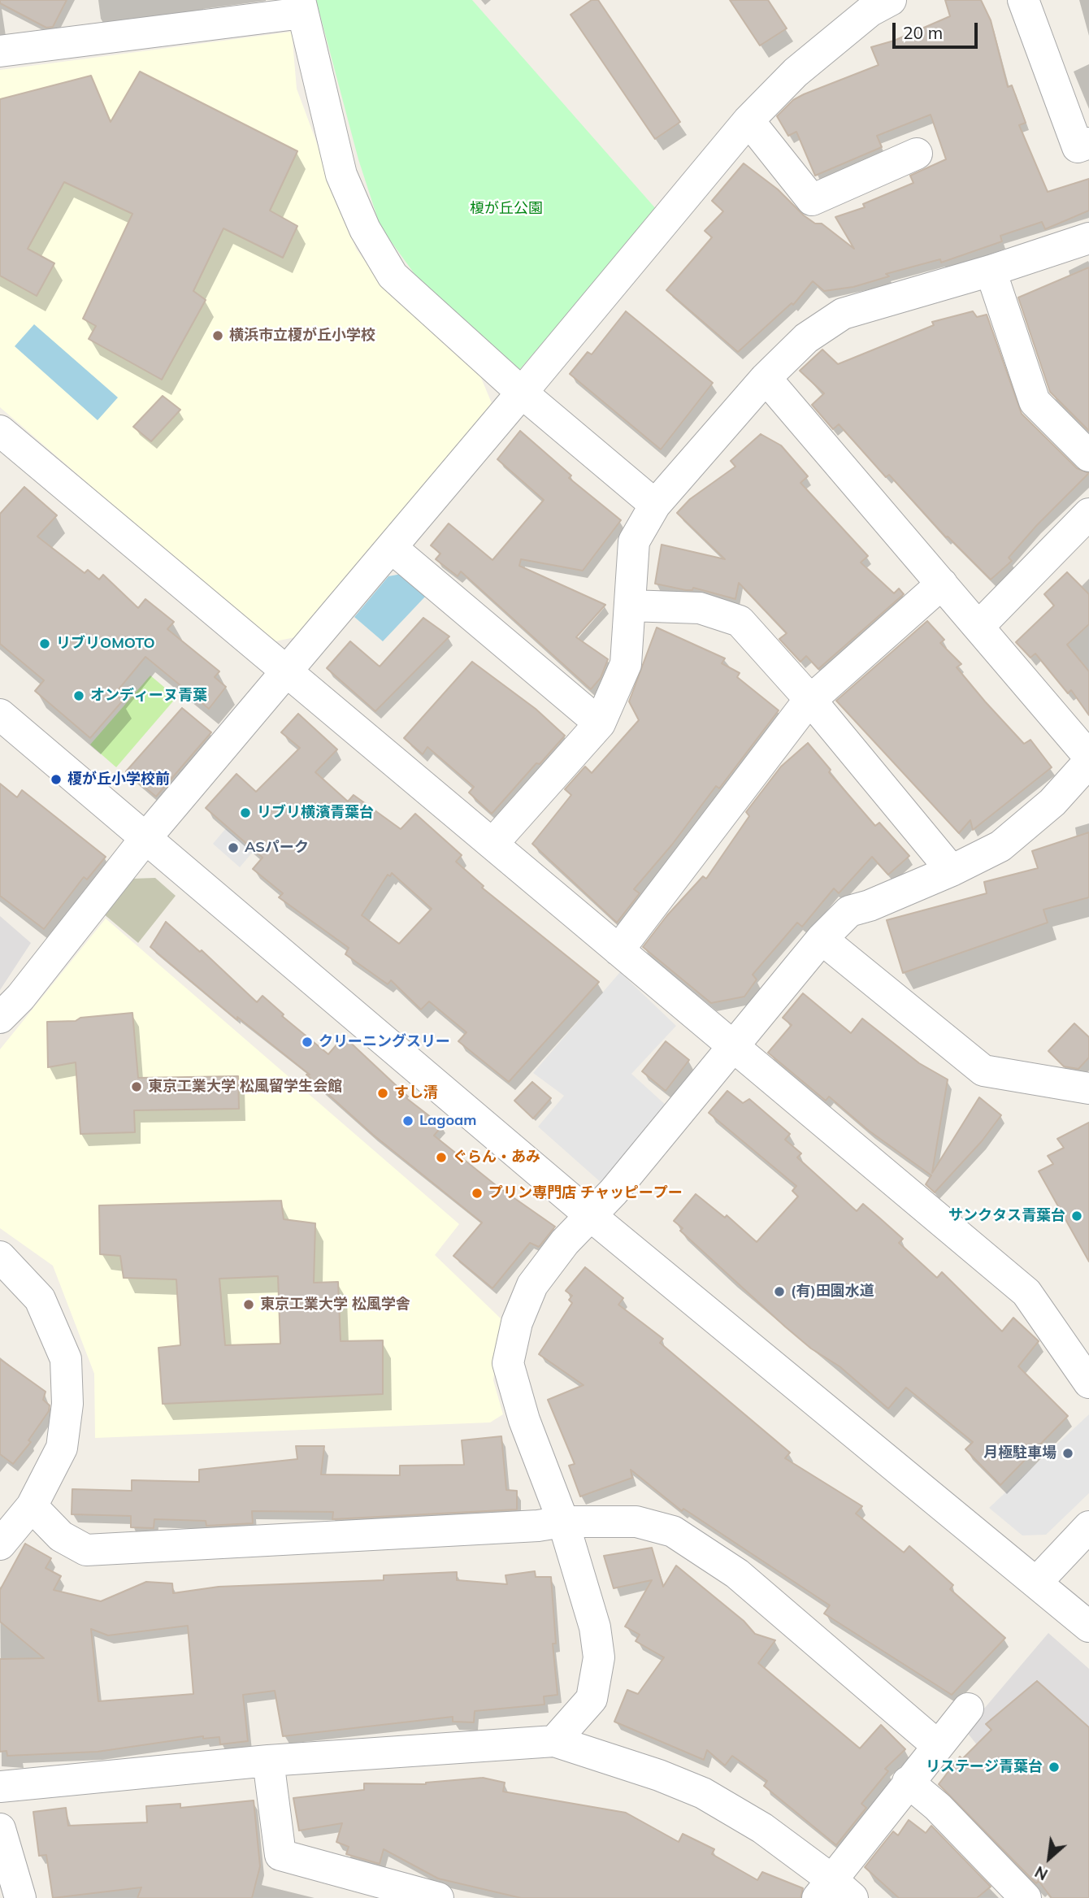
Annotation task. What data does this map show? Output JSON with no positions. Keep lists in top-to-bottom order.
{
  "parks": ["榎が丘公園"],
  "places": [
    "横浜市立榎が丘小学校",
    "リブリOMOTO",
    "オンディーヌ青葉",
    "榎が丘小学校前",
    "リブリ横濱青葉台",
    "ASパーク",
    "クリーニングスリー",
    "東京工業大学 松風留学生会館",
    "すし清",
    "Lagoam",
    "ぐらん・あみ",
    "プリン専門店 チャッピープー",
    "サンクタス青葉台",
    "(有)田園水道",
    "東京工業大学 松風学舎",
    "月極駐車場",
    "リステージ青葉台"
  ],
  "scale_bar": "20 m",
  "north": "bottom left"
}
